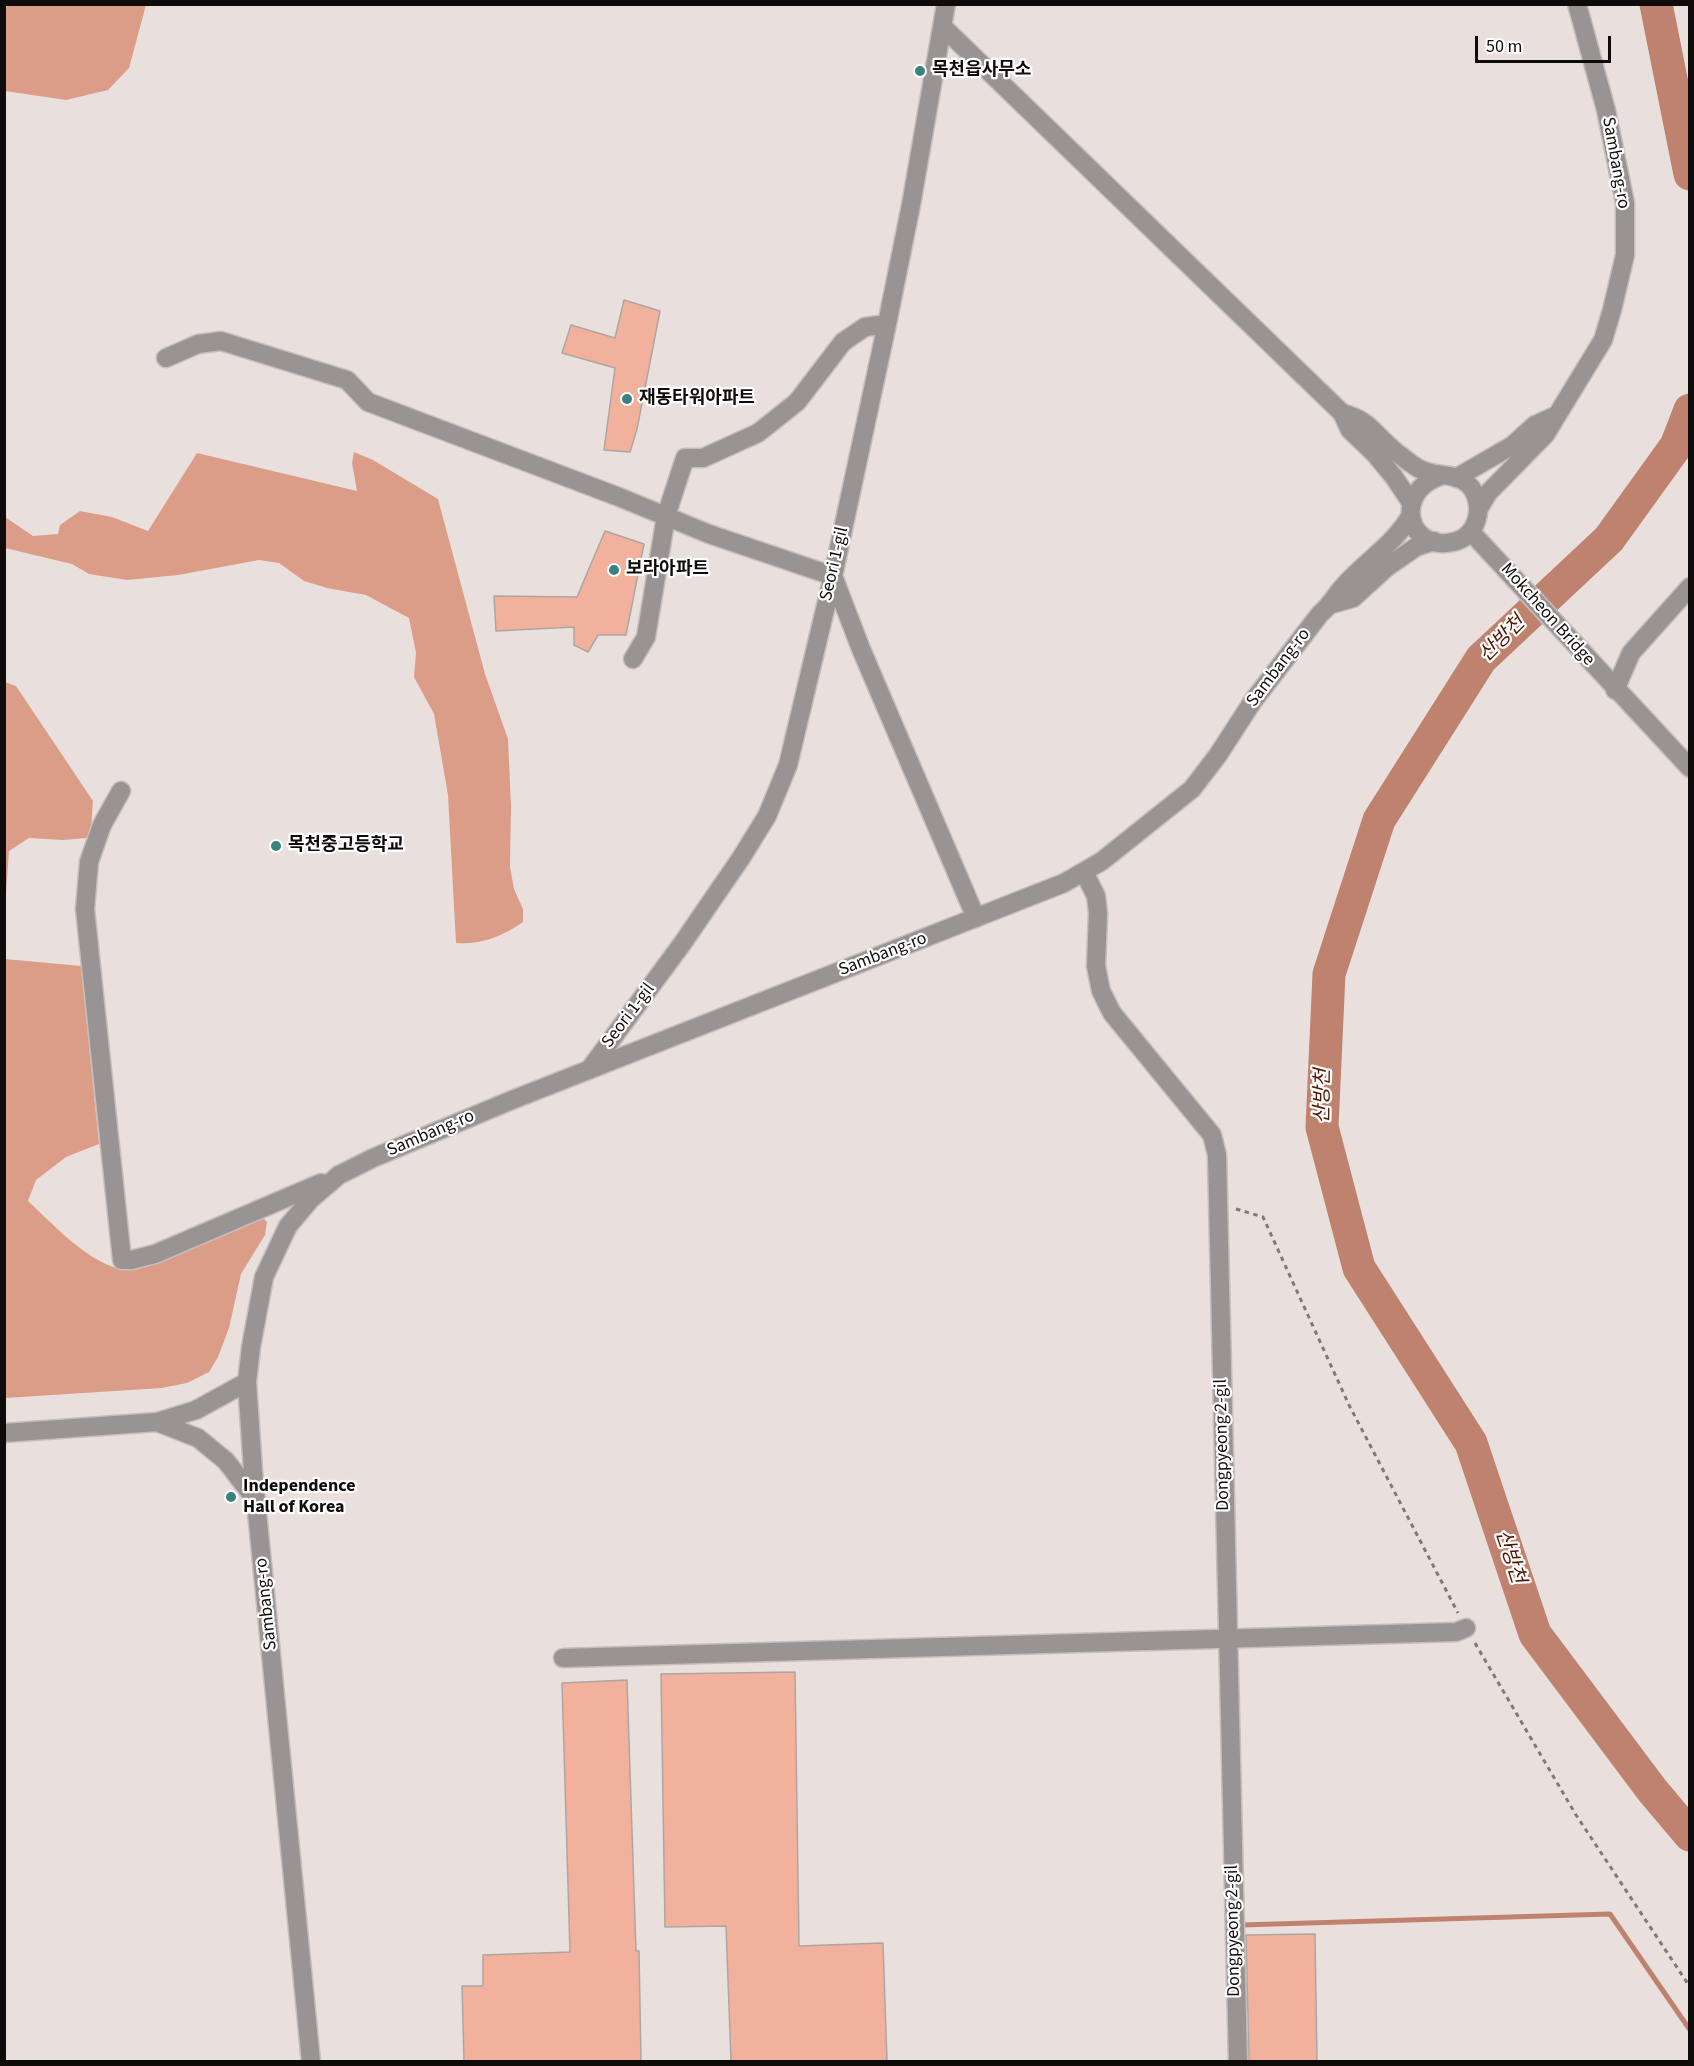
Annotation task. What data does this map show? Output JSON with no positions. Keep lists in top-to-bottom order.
{
  "streets": {
    "street": [
      "Sambang-ro",
      "Seori 1-gil",
      "Mokcheon Bridge",
      "Dongpyeong 2-gil"
    ]
  },
  "crossings": [
    ["Sambang-ro", "Seori 1-gil"],
    ["Sambang-ro", "Mokcheon Bridge"],
    ["Sambang-ro", "Dongpyeong 2-gil"]
  ],
  "water": ["산방천"],
  "places": [
    "목천읍사무소",
    "재동타워아파트",
    "보라아파트",
    "목천중고등학교",
    "Independence Hall of Korea"
  ],
  "scale_bar": "50 m"
}
